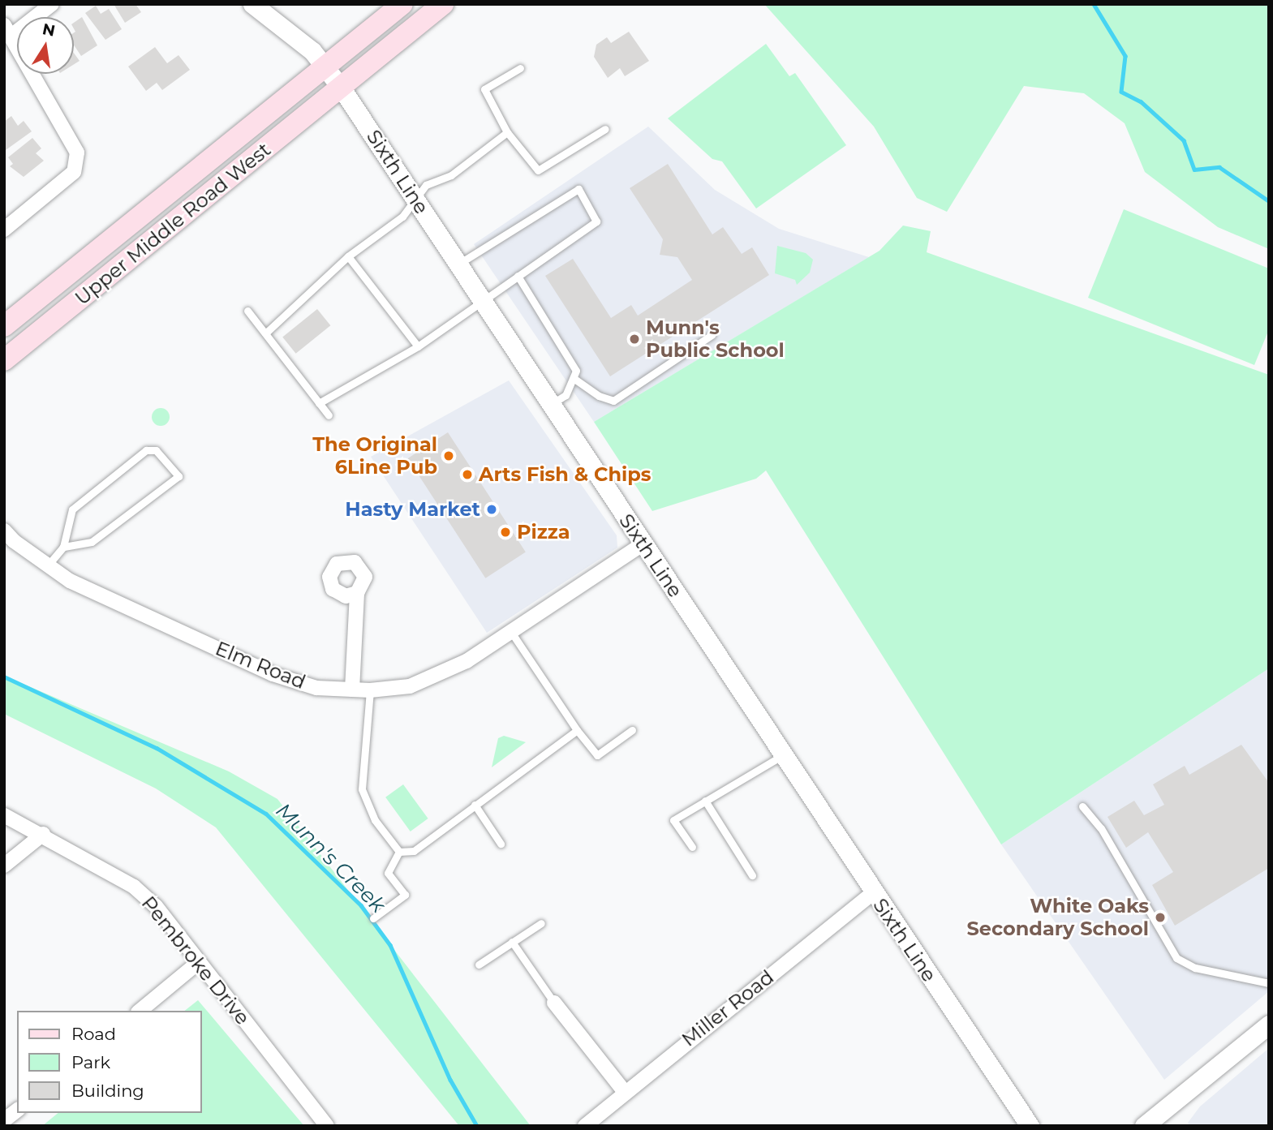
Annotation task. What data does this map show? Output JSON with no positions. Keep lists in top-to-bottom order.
{
  "streets": {
    "main road": ["Upper Middle Road West"],
    "street": [
      "Sixth Line",
      "Elm Road",
      "Pembroke Drive",
      "Miller Road"
    ]
  },
  "crossings": [
    ["Sixth Line", "Upper Middle Road West"],
    ["Sixth Line", "Elm Road"],
    ["Sixth Line", "Miller Road"]
  ],
  "water": ["Munn's Creek"],
  "places": [
    "Munn's Public School",
    "The Original 6Line Pub",
    "Arts Fish & Chips",
    "Hasty Market",
    "Pizza",
    "White Oaks Secondary School"
  ],
  "legend": ["Road", "Park", "Building"],
  "north": "top"
}
